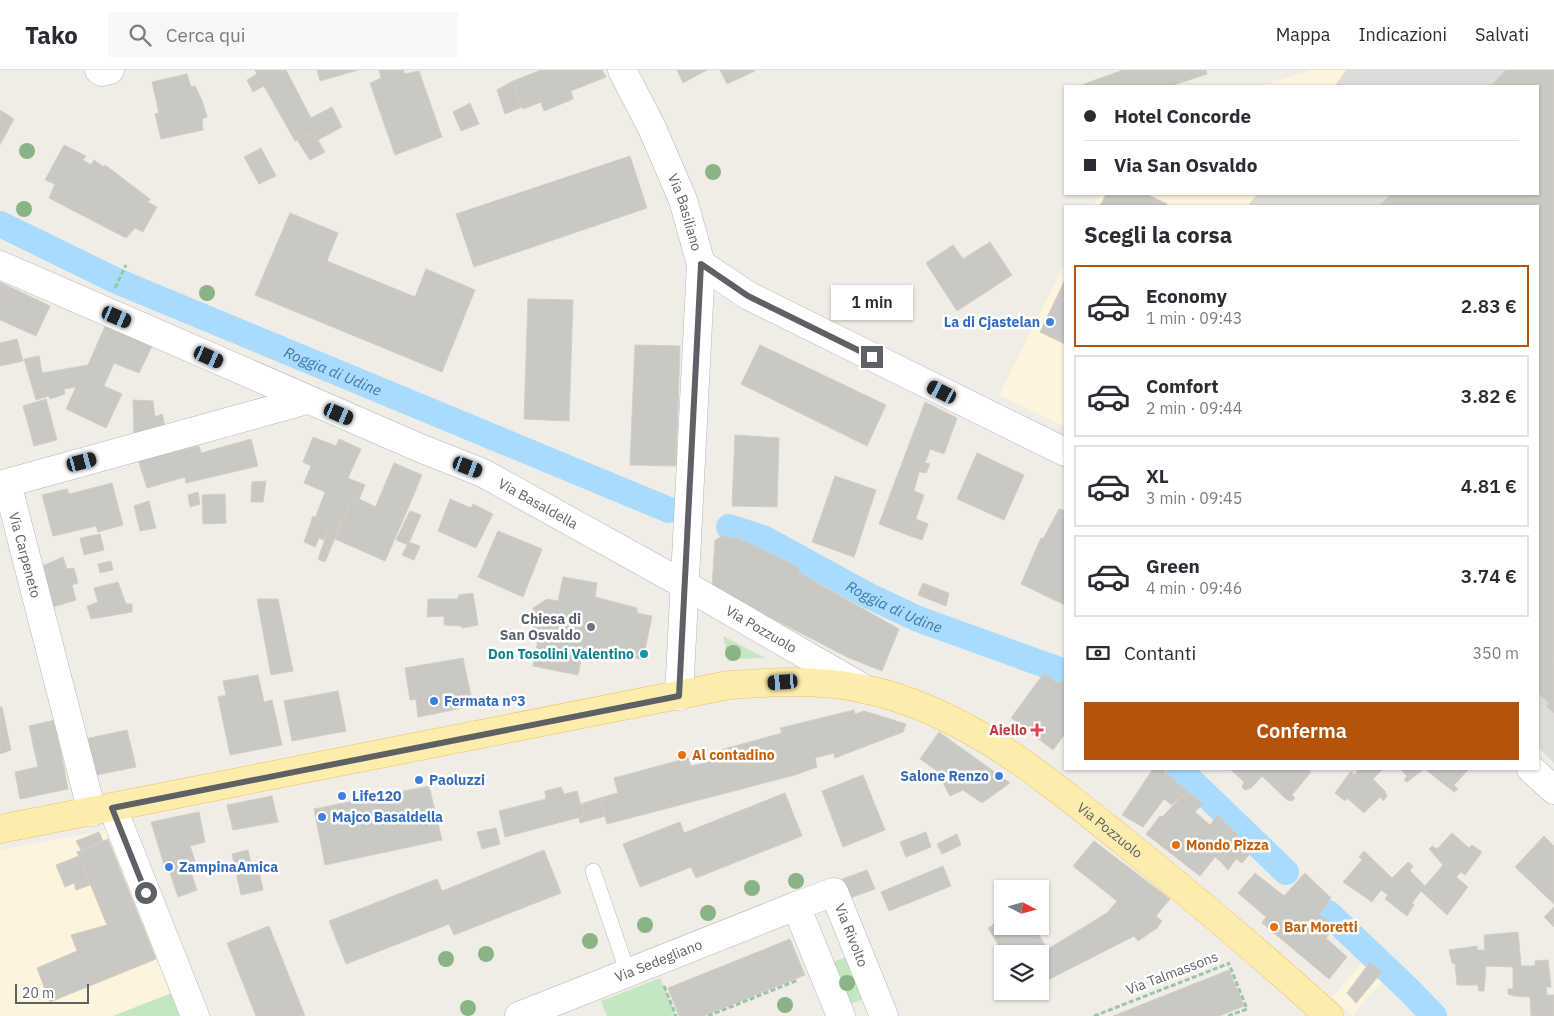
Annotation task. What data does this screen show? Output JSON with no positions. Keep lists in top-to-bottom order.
{
  "streets": {
    "main road": ["Via Pozzuolo"],
    "street": [
      "Via Basiliano",
      "Via Basaldella",
      "Via Carpeneto",
      "Via Rivolto",
      "Via Sedegliano"
    ],
    "path": ["Via Talmassons"]
  },
  "crossings": [
    ["Via Basiliano", "Via Basaldella"],
    ["Via Basiliano", "Via Pozzuolo"],
    ["Via Basaldella", "Via Carpeneto"],
    ["Via Basaldella", "Via Pozzuolo"],
    ["Via Carpeneto", "Via Pozzuolo"],
    ["Via Pozzuolo", "Via Talmassons"],
    ["Via Rivolto", "Via Sedegliano"]
  ],
  "water": ["Roggia di Udine"],
  "places": {
    "other": [
      "La di Cjastelan",
      "Chiesa di San Osvaldo",
      "Don Tosolini Valentino",
      "Fermata n°3",
      "Al contadino",
      "Salone Renzo",
      "Paoluzzi",
      "Life120",
      "Majco Basaldella",
      "Mondo Pizza",
      "ZampinaAmica",
      "Bar Moretti"
    ],
    "health": ["Aiello"]
  },
  "scale_bar": "20 m",
  "north": "right",
  "page": {
    "header": "Tako",
    "search": "Cerca qui",
    "nav": ["Mappa", "Indicazioni", "Salvati"],
    "banner": ["Hotel Concorde", "Via San Osvaldo"],
    "heading": "Scegli la corsa",
    "list": [
      {
        "name": "Economy",
        "note": "1 min · 09:43",
        "value": "2.83 €"
      },
      {
        "name": "Comfort",
        "note": "2 min · 09:44",
        "value": "3.82 €"
      },
      {
        "name": "XL",
        "note": "3 min · 09:45",
        "value": "4.81 €"
      },
      {
        "name": "Green",
        "note": "4 min · 09:46",
        "value": "3.74 €"
      }
    ],
    "bubble": "1 min",
    "pay": ["Contanti", "350 m"],
    "buttons": "Conferma",
    "scale": "20 m"
  }
}
